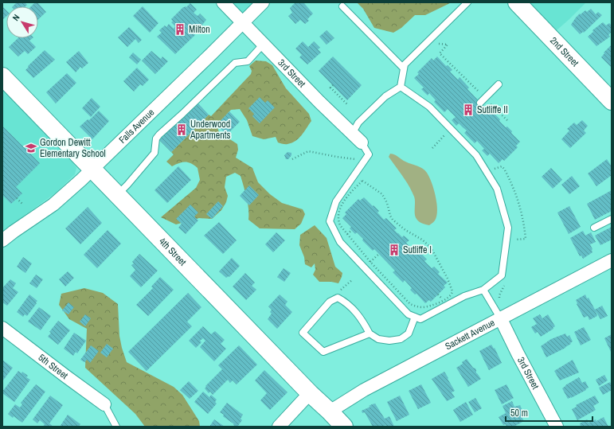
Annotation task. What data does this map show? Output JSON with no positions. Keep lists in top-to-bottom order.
{
  "streets": {
    "street": [
      "2nd Street",
      "3rd Street",
      "Falls Avenue",
      "4th Street",
      "Sackett Avenue",
      "5th Street"
    ]
  },
  "crossings": [
    ["3rd Street", "Falls Avenue"],
    ["3rd Street", "Sackett Avenue"],
    ["Falls Avenue", "4th Street"],
    ["4th Street", "Sackett Avenue"]
  ],
  "places": {
    "building": [
      "Milton",
      "Sutliffe II",
      "Underwood Apartments",
      "Sutliffe I"
    ],
    "school or university": ["Gordon Dewitt Elementary School"]
  },
  "scale_bar": "50 m",
  "north": "top left"
}
